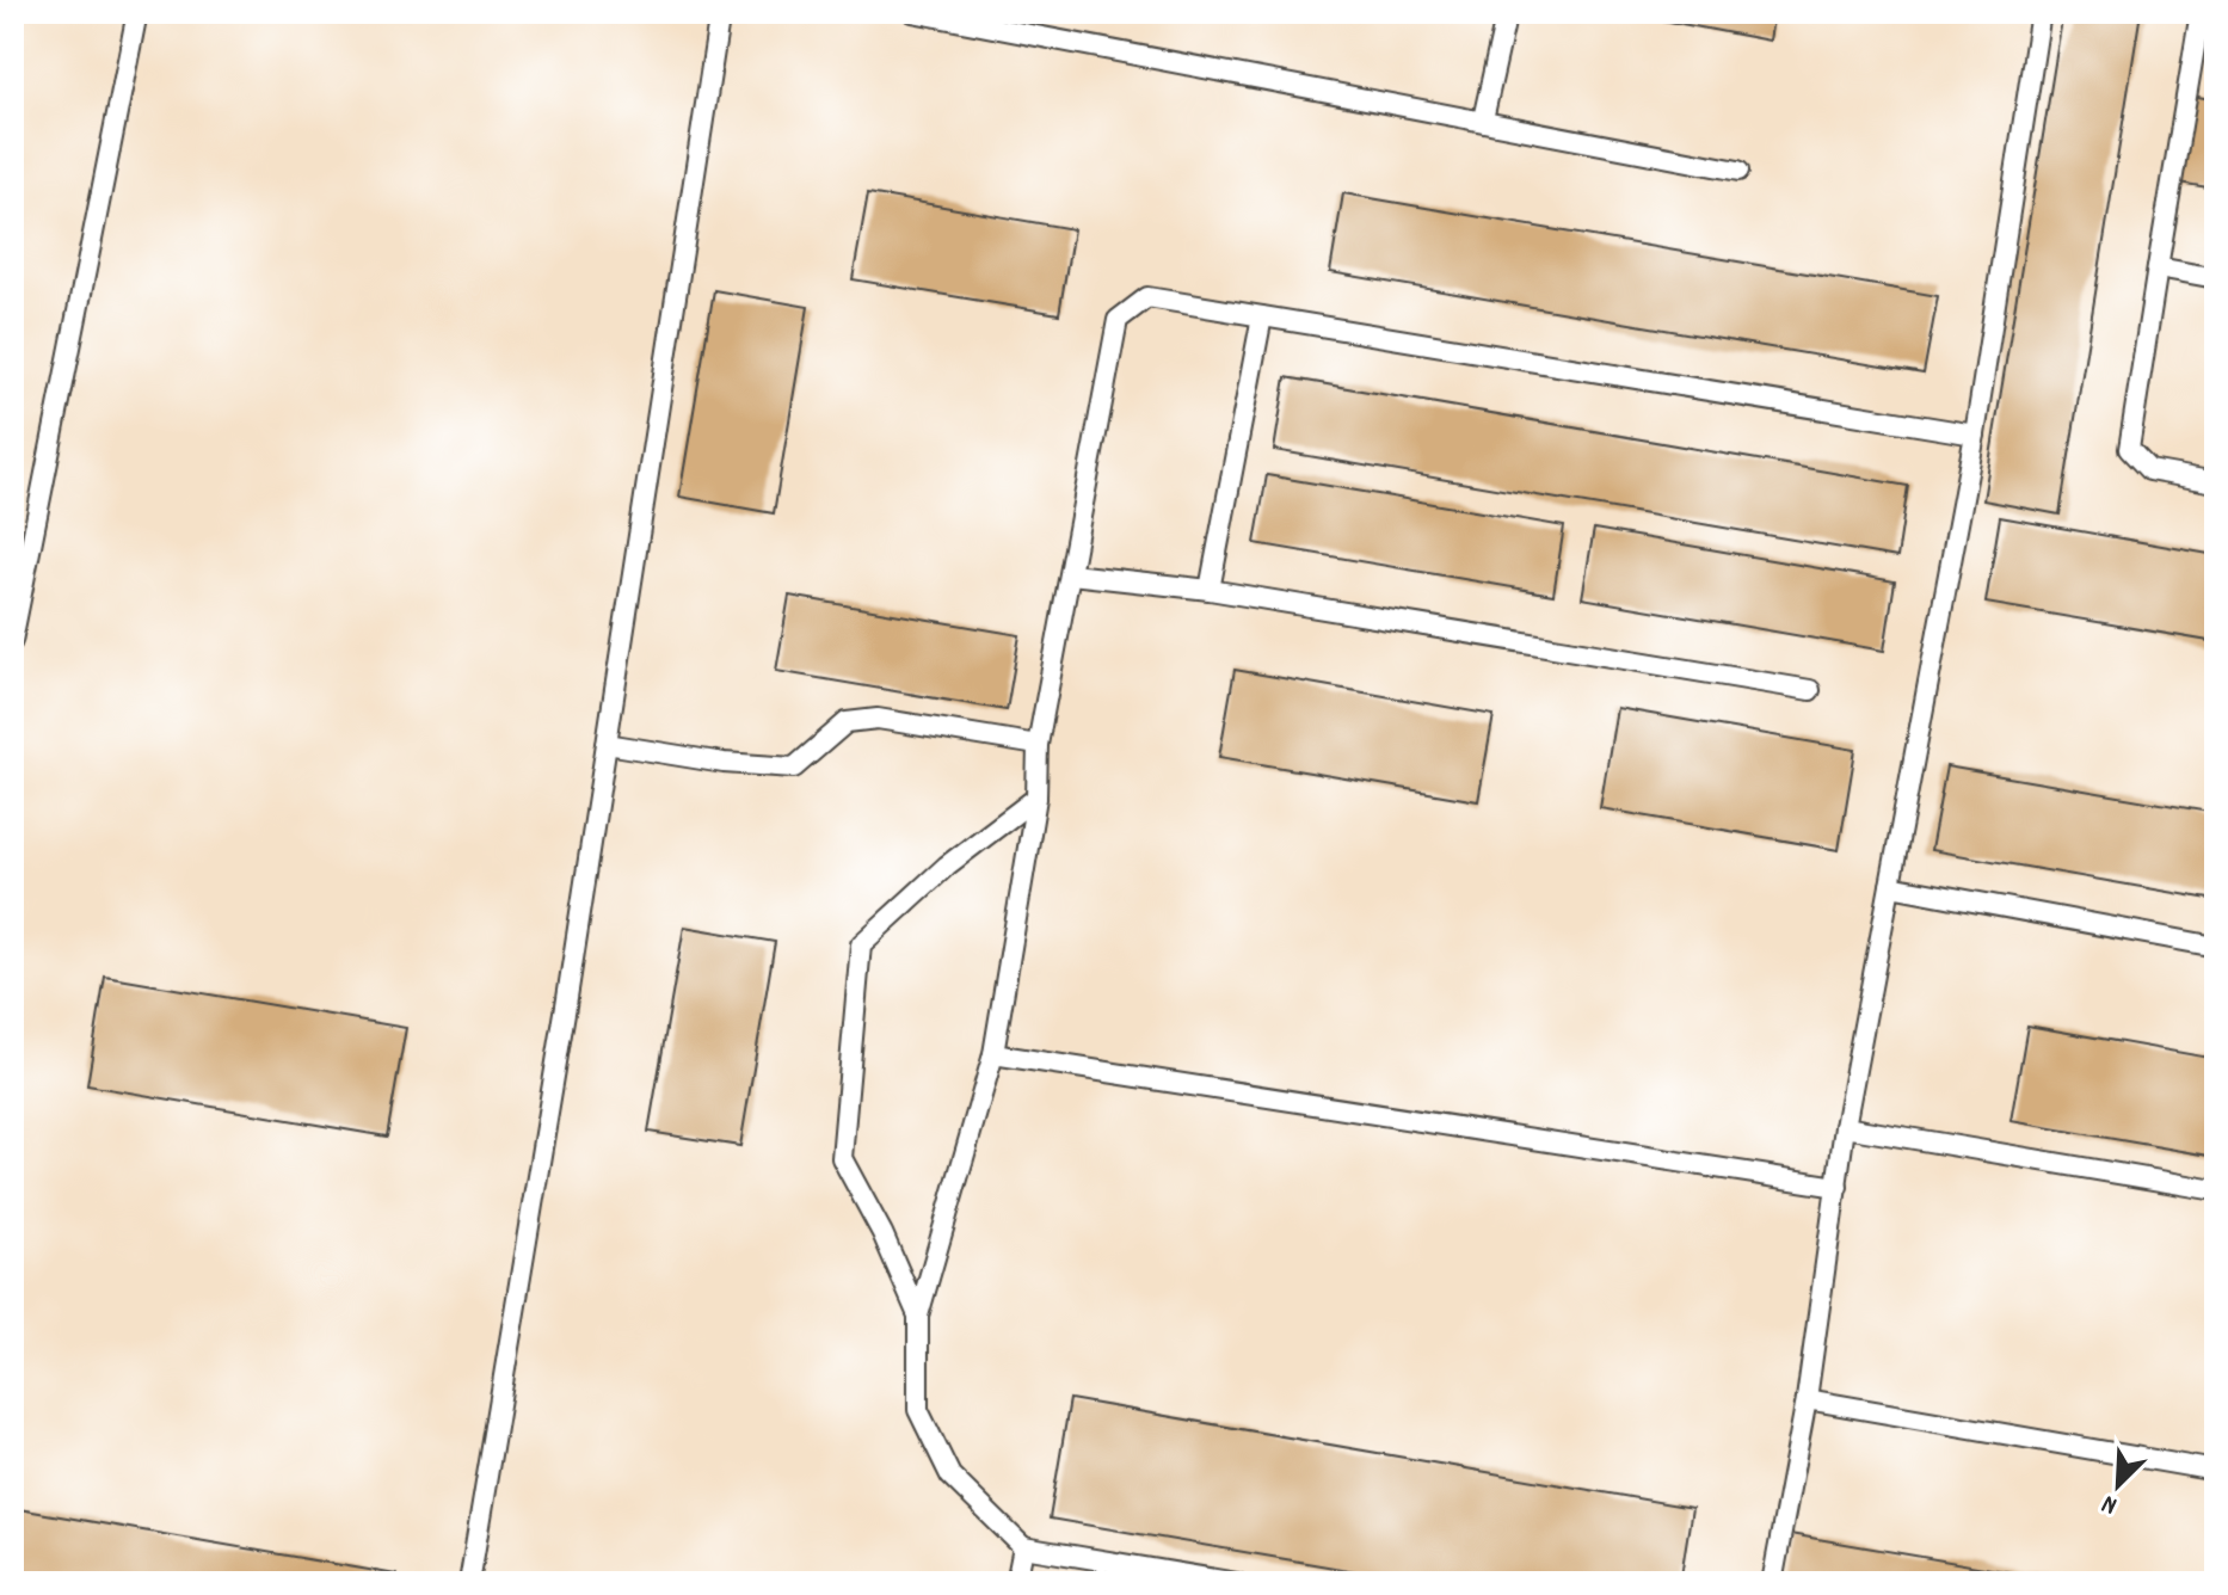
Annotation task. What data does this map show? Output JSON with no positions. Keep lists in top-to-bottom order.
{
  "north": "bottom left"
}
